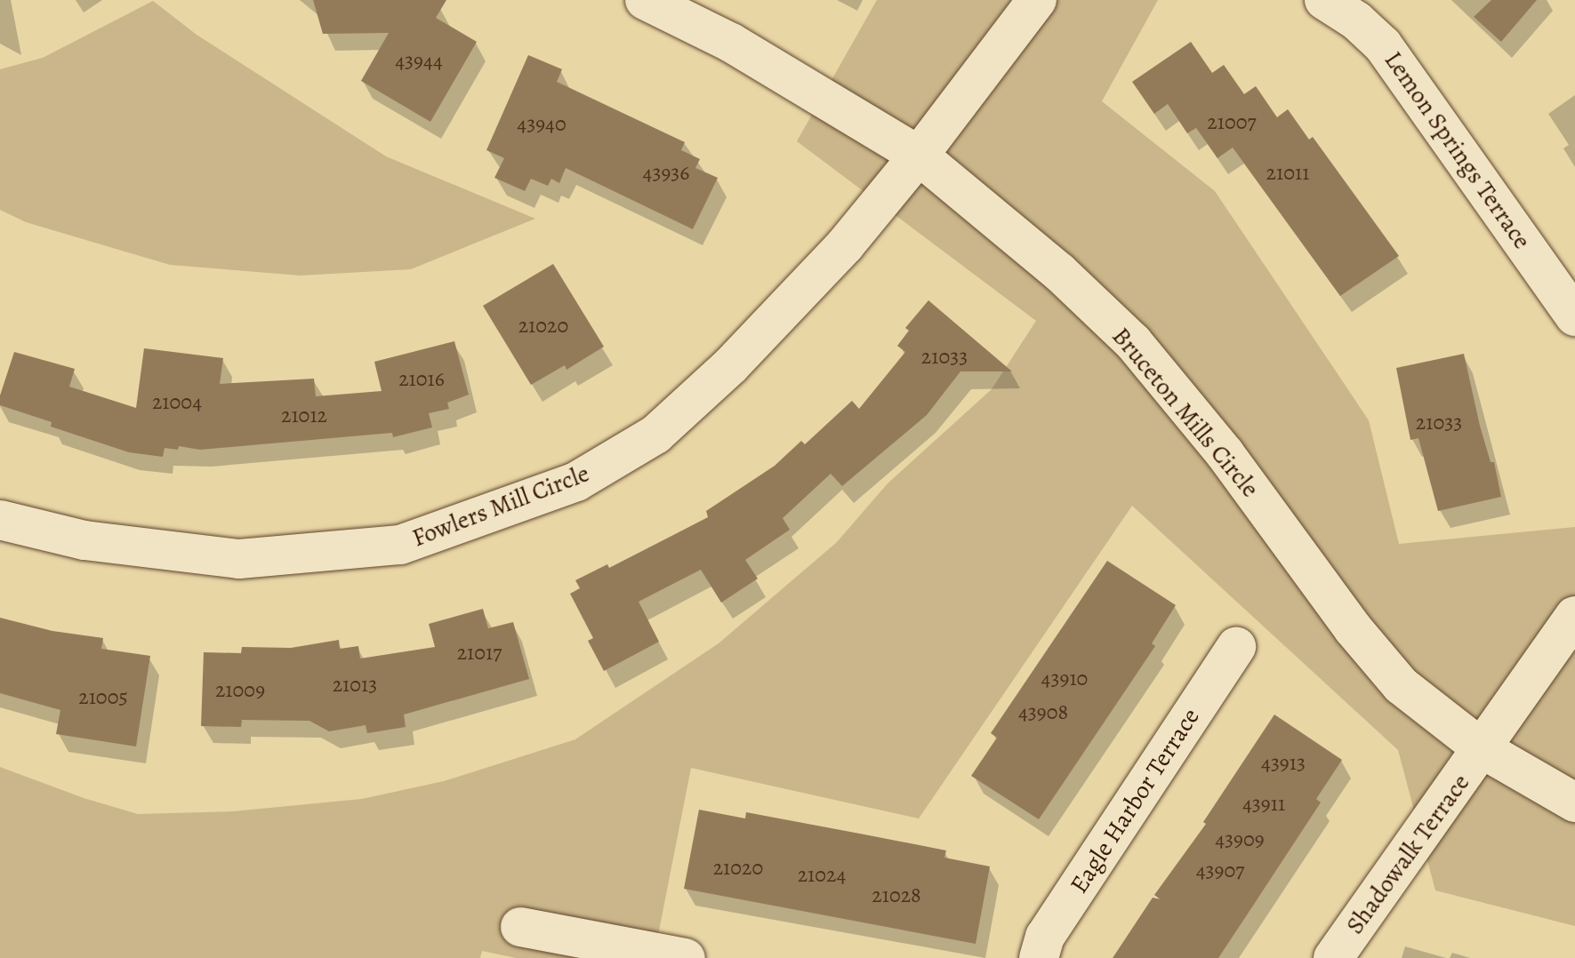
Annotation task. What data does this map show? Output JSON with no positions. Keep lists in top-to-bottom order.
{
  "streets": {
    "street": [
      "Lemon Springs Terrace",
      "Bruceton Mills Circle",
      "Fowlers Mill Circle",
      "Eagle Harbor Terrace",
      "Shadowalk Terrace"
    ]
  },
  "crossings": [
    ["Bruceton Mills Circle", "Fowlers Mill Circle"],
    ["Bruceton Mills Circle", "Shadowalk Terrace"]
  ],
  "house_numbers": [
    "43944",
    "21007",
    "43940",
    "43936",
    "21011",
    "21020",
    "21033",
    "21016",
    "21004",
    "21012",
    "21033",
    "21017",
    "43910",
    "21013",
    "21009",
    "21005",
    "43908",
    "43913",
    "43911",
    "43909",
    "21020",
    "43907",
    "21024",
    "21028"
  ]
}
